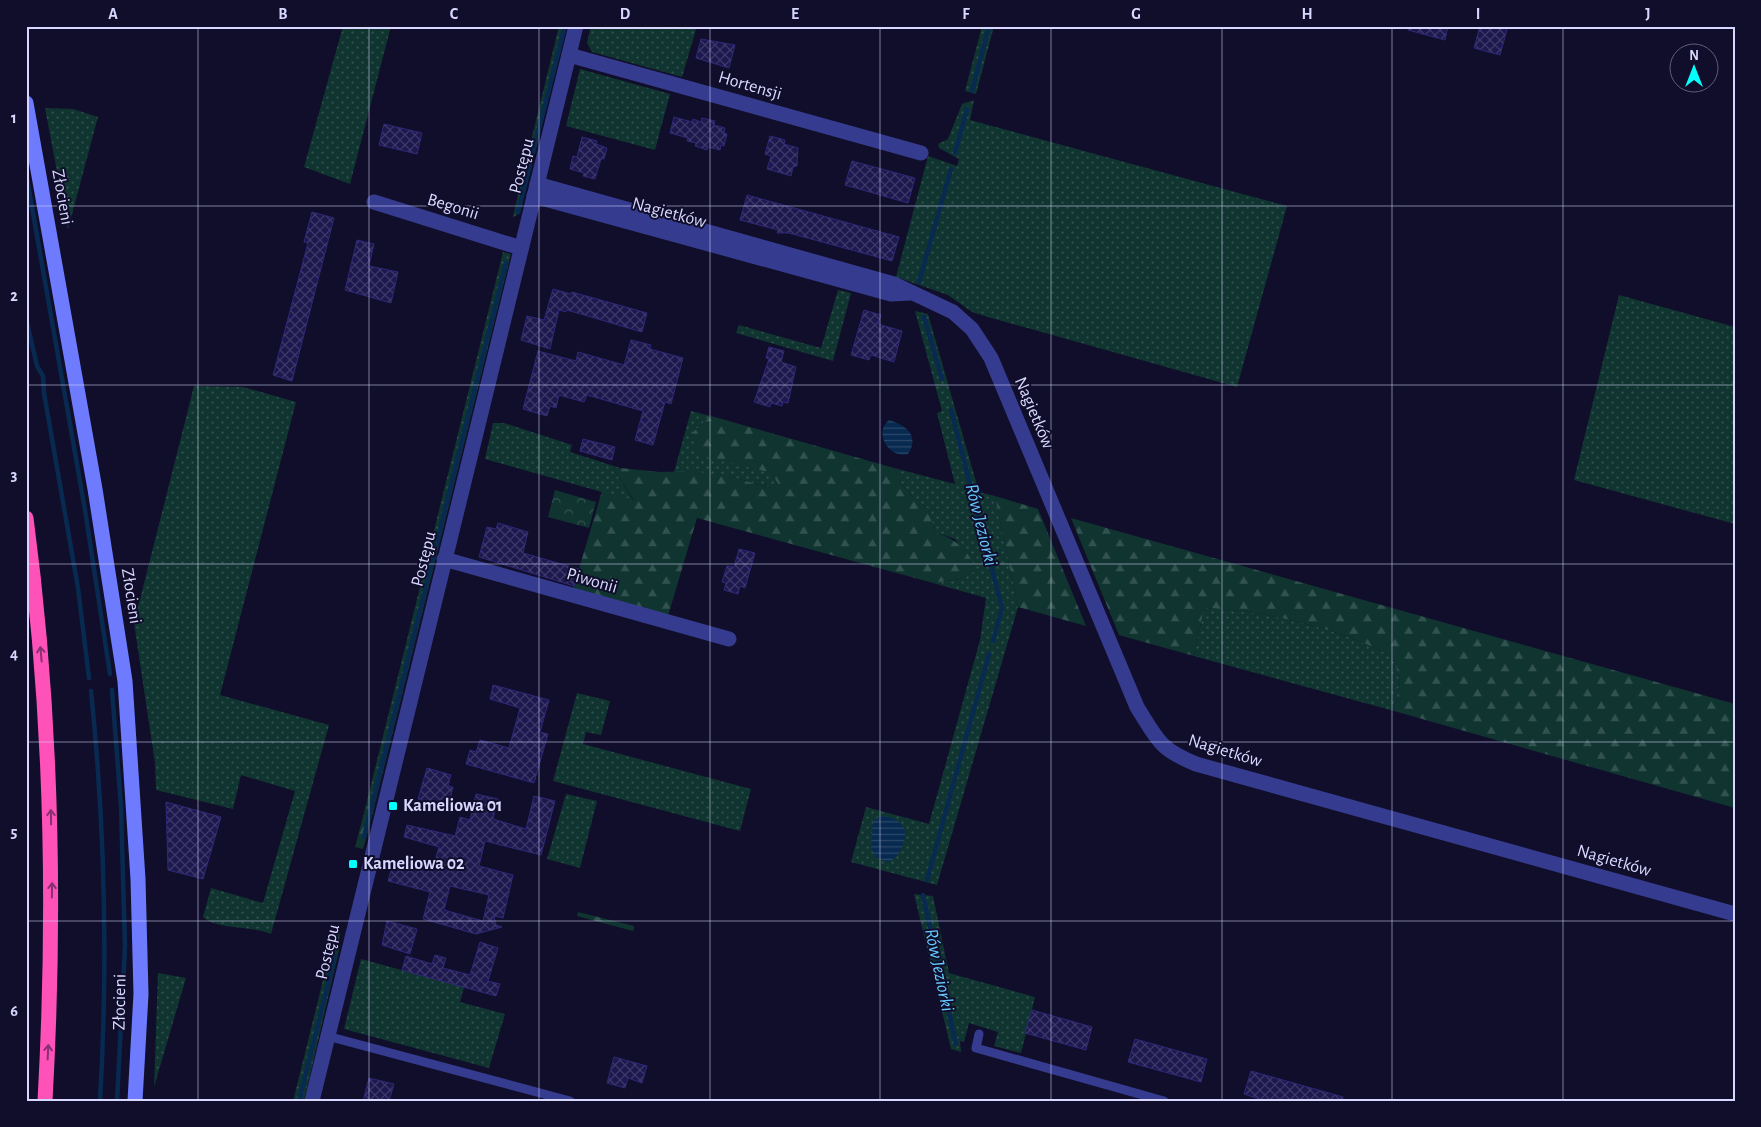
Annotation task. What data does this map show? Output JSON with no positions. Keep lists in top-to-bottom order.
{
  "streets": {
    "street": [
      "Hortensji",
      "Postępu",
      "Złocieni",
      "Begonii",
      "Nagietków",
      "Piwonii"
    ]
  },
  "crossings": [
    ["Hortensji", "Postępu"],
    ["Postępu", "Begonii"],
    ["Postępu", "Nagietków"],
    ["Postępu", "Piwonii"]
  ],
  "water": ["Rów Jeziorki"],
  "places": {
    "transit": ["Kameliowa 01", "Kameliowa 02"]
  },
  "north": "top",
  "grid": {
    "columns": [
      "A",
      "B",
      "C",
      "D",
      "E",
      "F",
      "G",
      "H",
      "I",
      "J"
    ],
    "rows": [
      "1",
      "2",
      "3",
      "4",
      "5",
      "6"
    ]
  }
}
